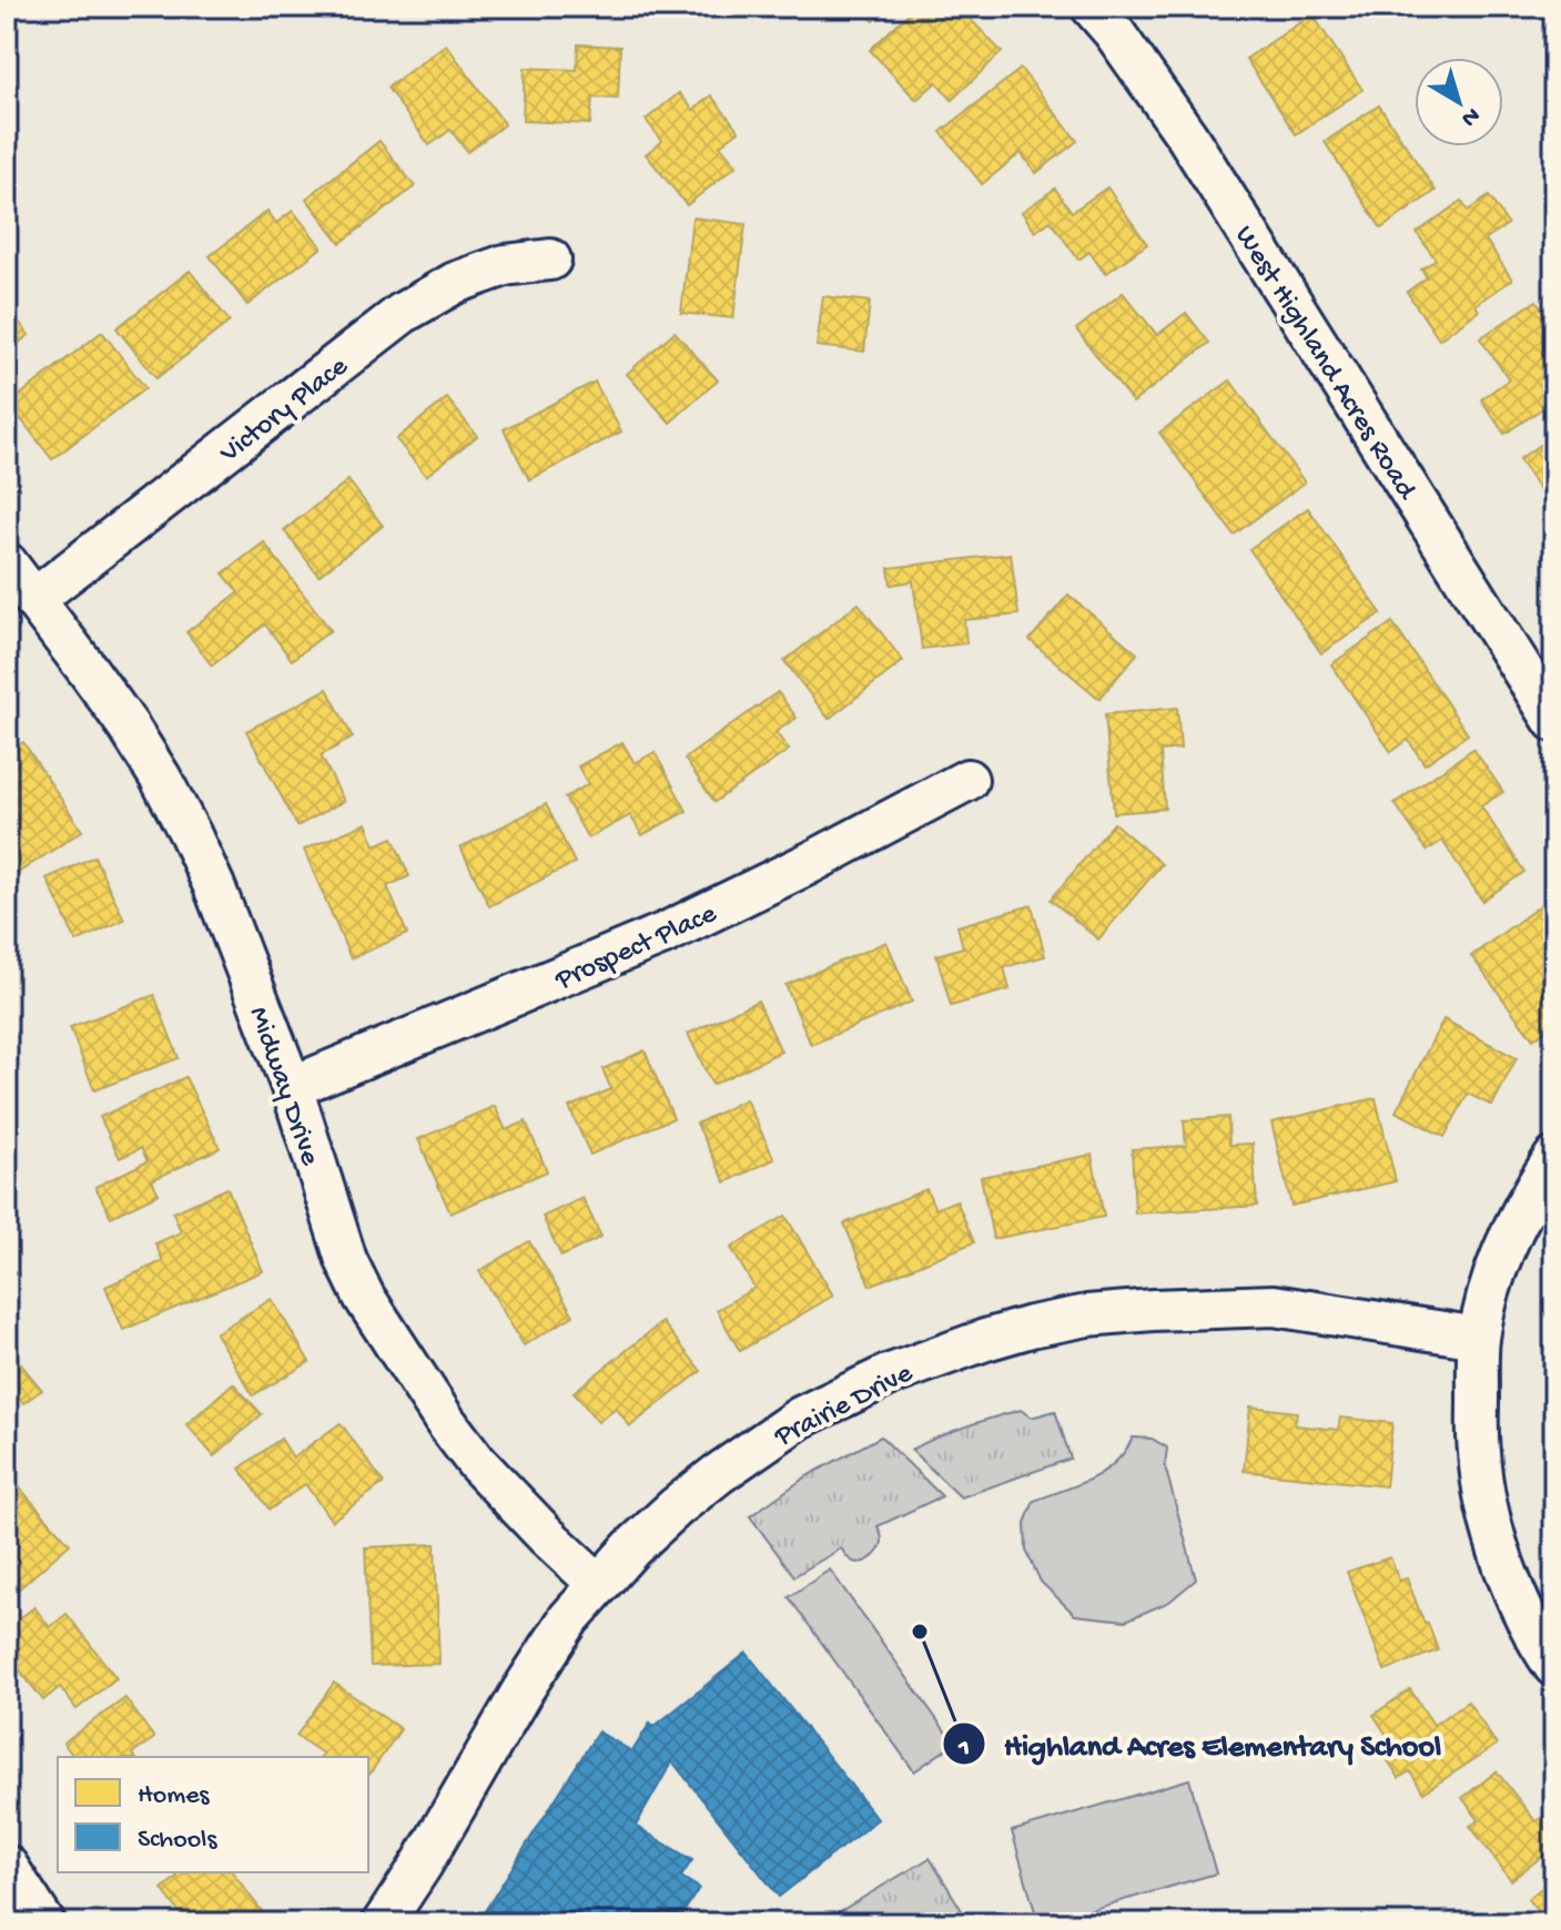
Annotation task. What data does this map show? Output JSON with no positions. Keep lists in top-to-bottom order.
{
  "streets": {
    "street": [
      "West Highland Acres Road",
      "Victory Place",
      "Prospect Place",
      "Midway Drive",
      "Prairie Drive"
    ]
  },
  "crossings": [
    ["Victory Place", "Midway Drive"],
    ["Prospect Place", "Midway Drive"],
    ["Midway Drive", "Prairie Drive"]
  ],
  "places": ["Highland Acres Elementary School"],
  "legend": ["Homes", "Schools"],
  "north": "bottom right"
}
